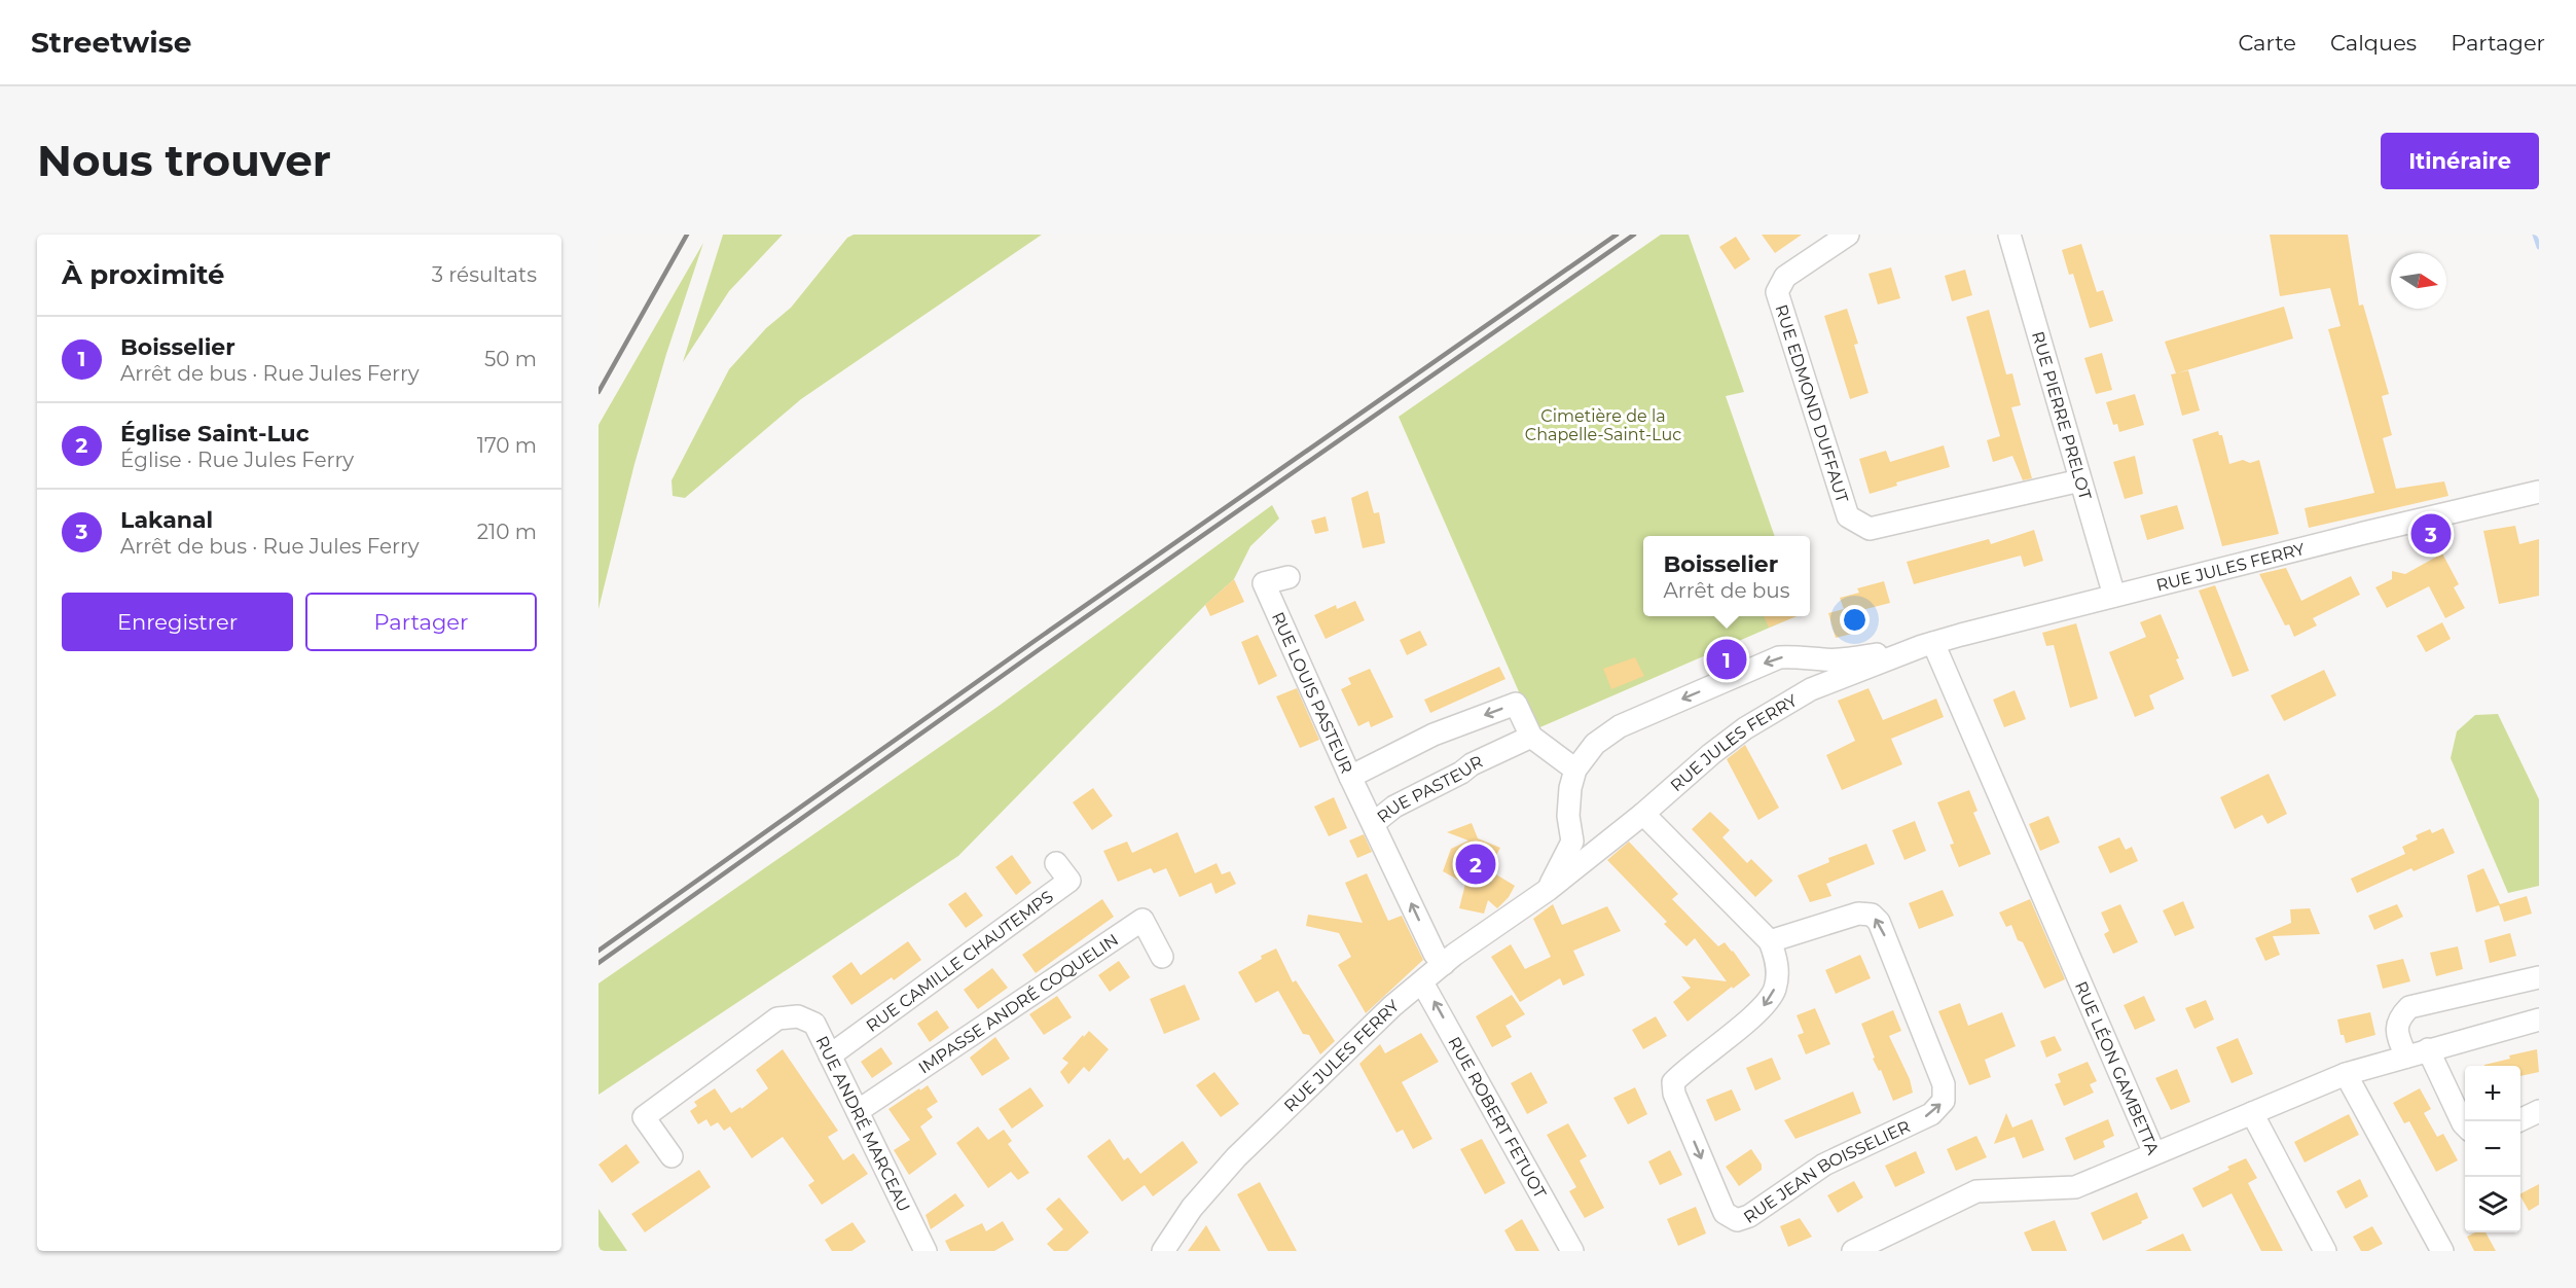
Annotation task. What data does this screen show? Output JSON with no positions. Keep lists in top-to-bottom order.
{
  "streets": {
    "street": [
      "RUE EDMOND DUFFAUT",
      "RUE PIERRE PRELOT",
      "RUE JULES FERRY",
      "RUE LOUIS PASTEUR",
      "RUE PASTEUR",
      "RUE CAMILLE CHAUTEMPS",
      "IMPASSE ANDRÉ COQUELIN",
      "RUE LÉON GAMBETTA",
      "RUE ROBERT FETUOT",
      "RUE ANDRÉ MARCEAU",
      "RUE JEAN BOISSELIER"
    ]
  },
  "crossings": [
    ["RUE EDMOND DUFFAUT", "RUE PIERRE PRELOT"],
    ["RUE PIERRE PRELOT", "RUE JULES FERRY"],
    ["RUE JULES FERRY", "RUE PASTEUR"],
    ["RUE JULES FERRY", "RUE LÉON GAMBETTA"],
    ["RUE JULES FERRY", "RUE ROBERT FETUOT"],
    ["RUE LOUIS PASTEUR", "RUE PASTEUR"],
    ["RUE CAMILLE CHAUTEMPS", "RUE ANDRÉ MARCEAU"],
    ["IMPASSE ANDRÉ COQUELIN", "RUE ANDRÉ MARCEAU"]
  ],
  "one_way": ["RUE PASTEUR", "RUE ROBERT FETUOT"],
  "parks": ["Cimetière de la Chapelle-Saint-Luc"],
  "north": "right",
  "page": {
    "header": "Streetwise",
    "nav": ["Carte", "Calques", "Partager"],
    "buttons": [
      "Itinéraire",
      ["Enregistrer", "Partager"]
    ],
    "title": "Nous trouver",
    "heading": ["À proximité", "3 résultats"],
    "list": [
      {
        "mark": "1",
        "name": "Boisselier",
        "note": "Arrêt de bus · Rue Jules Ferry",
        "value": "50 m"
      },
      {
        "mark": "2",
        "name": "Église Saint-Luc",
        "note": "Église · Rue Jules Ferry",
        "value": "170 m"
      },
      {
        "mark": "3",
        "name": "Lakanal",
        "note": "Arrêt de bus · Rue Jules Ferry",
        "value": "210 m"
      }
    ],
    "pins": ["3", "1", "2"],
    "popup": ["Boisselier", "Arrêt de bus"],
    "map_buttons": ["+", "−"]
  }
}
